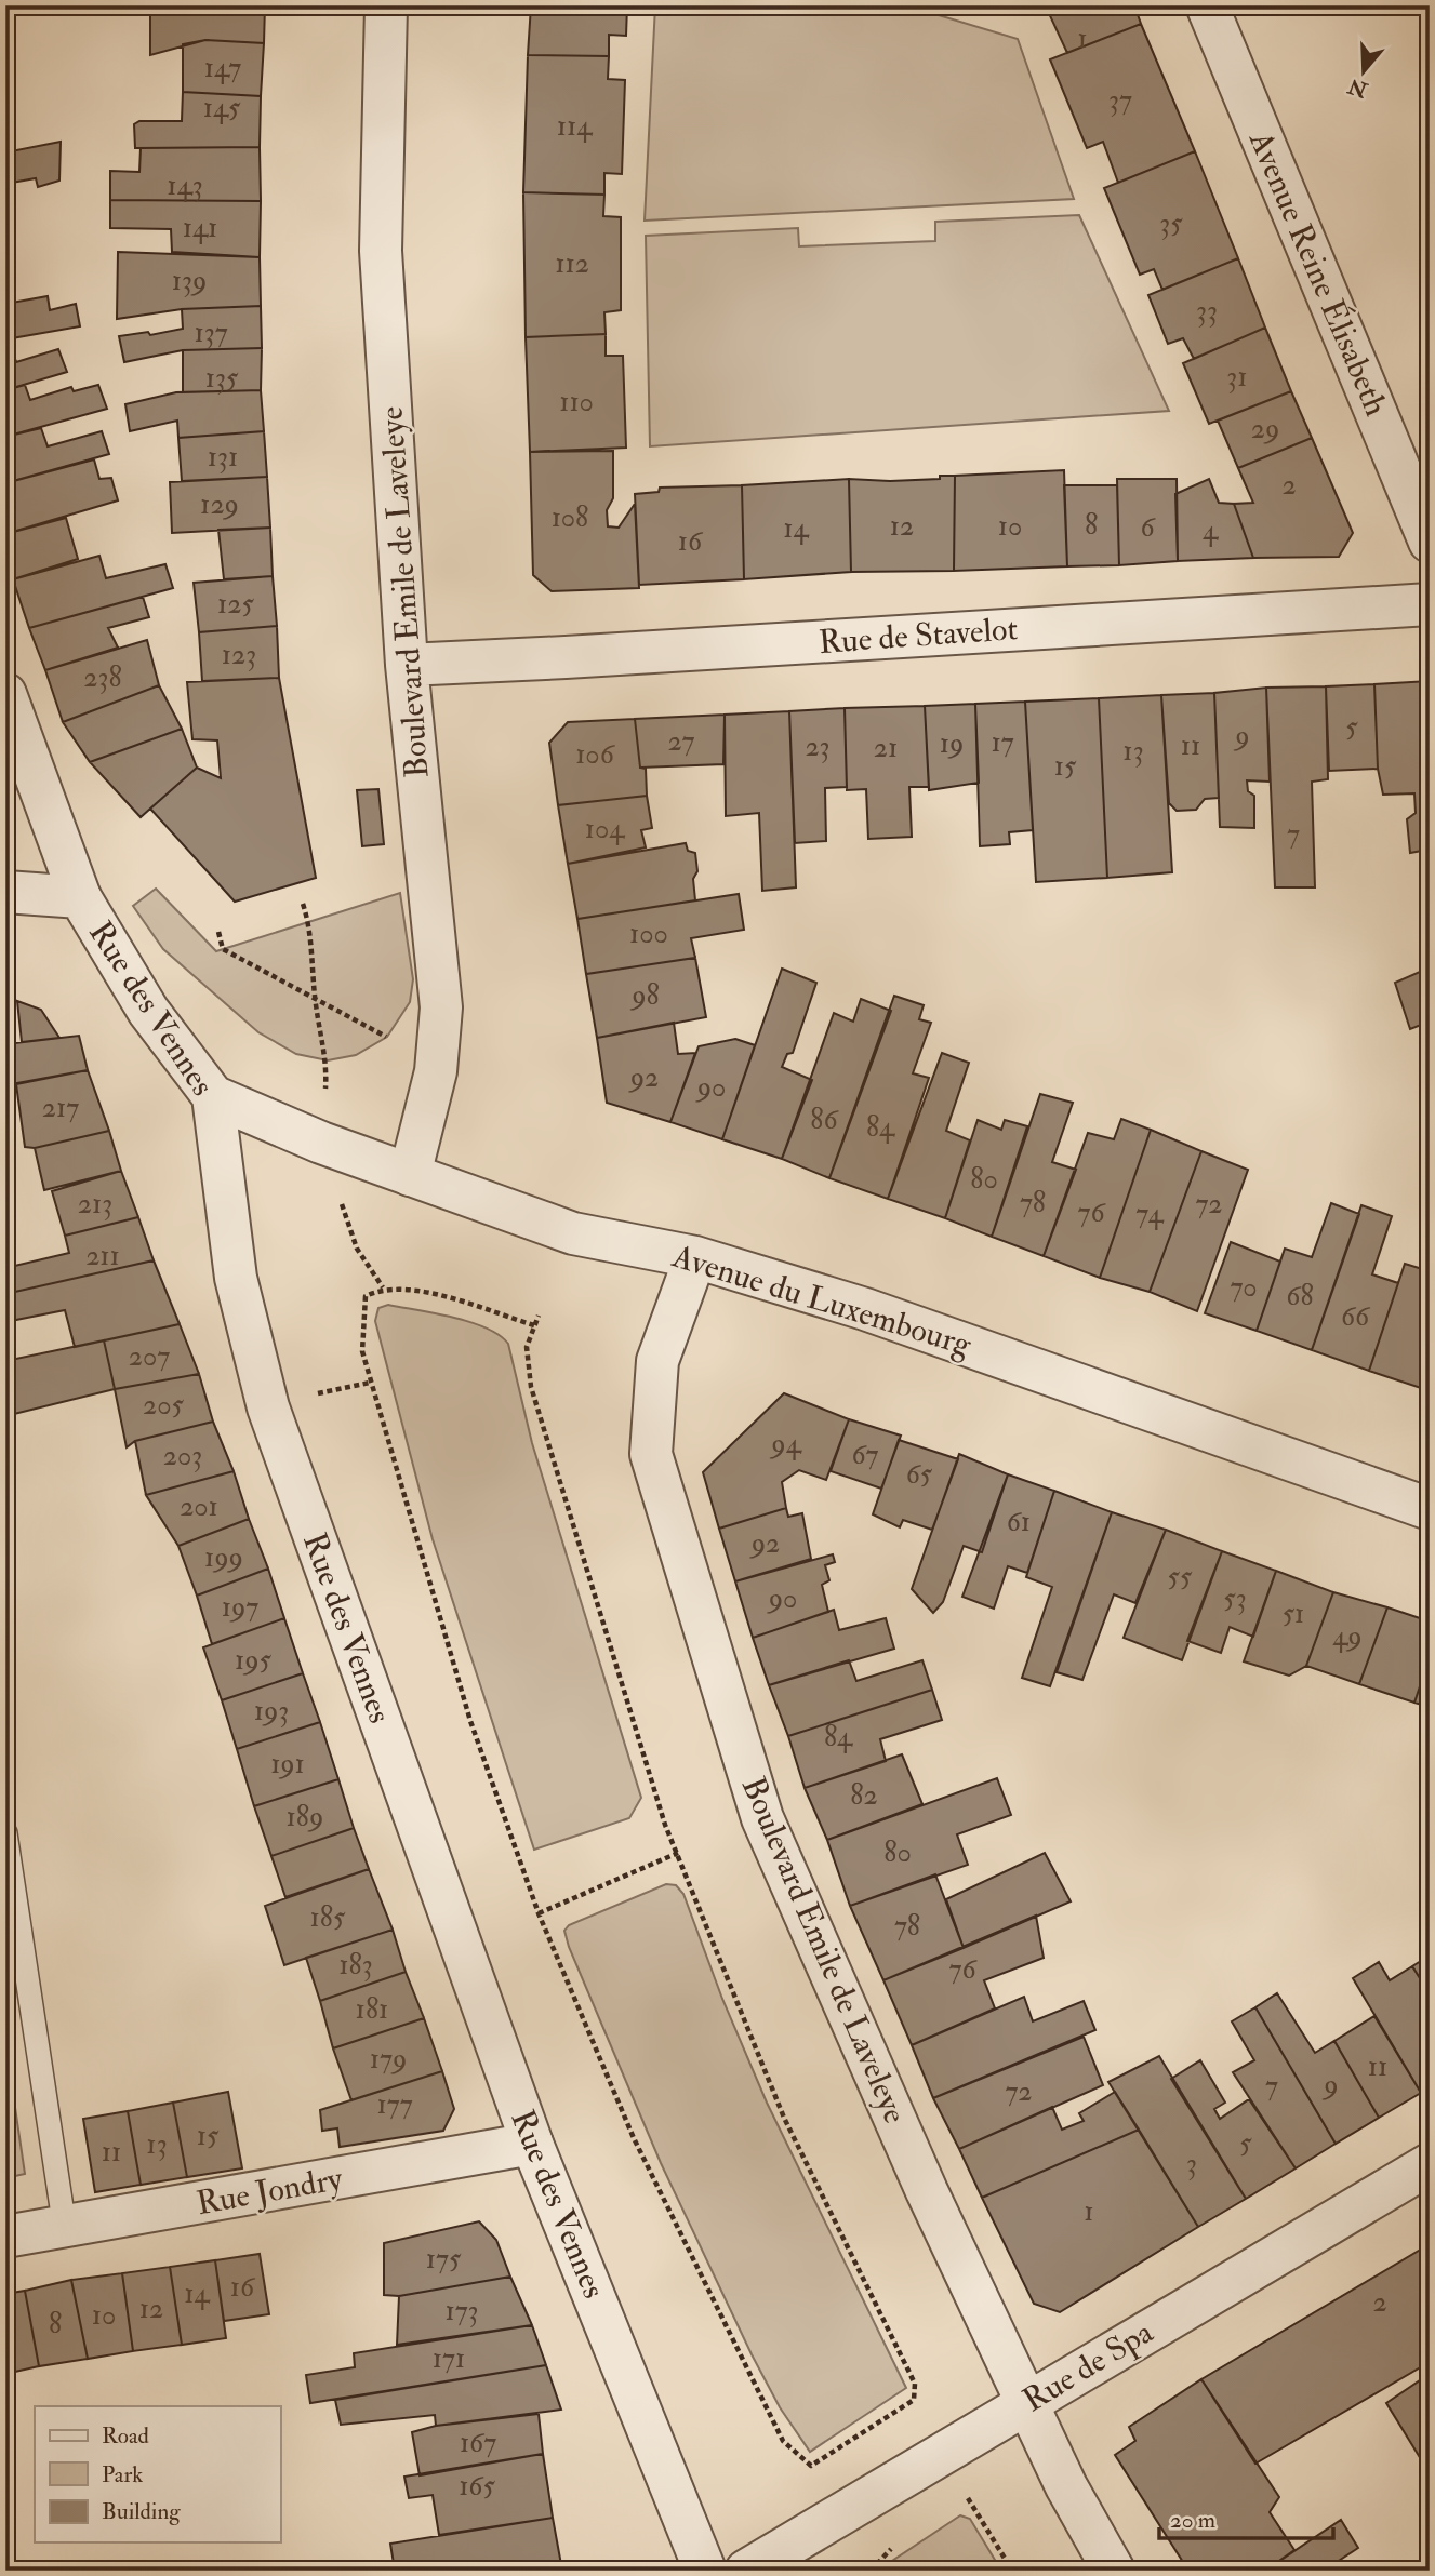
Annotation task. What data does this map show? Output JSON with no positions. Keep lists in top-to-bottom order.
{
  "streets": {
    "street": [
      "Avenue Reine Élisabeth",
      "Boulevard Emile de Laveleye",
      "Rue de Stavelot",
      "Rue des Vennes",
      "Avenue du Luxembourg",
      "Rue Jondry",
      "Rue de Spa"
    ]
  },
  "crossings": [
    ["Boulevard Emile de Laveleye", "Rue de Stavelot"],
    ["Boulevard Emile de Laveleye", "Avenue du Luxembourg"],
    ["Boulevard Emile de Laveleye", "Rue de Spa"],
    ["Rue des Vennes", "Avenue du Luxembourg"],
    ["Rue des Vennes", "Rue Jondry"]
  ],
  "house_numbers": [
    "1",
    "147",
    "37",
    "145",
    "114",
    "143",
    "35",
    "141",
    "112",
    "139",
    "33",
    "137",
    "31",
    "135",
    "110",
    "29",
    "131",
    "2",
    "129",
    "108",
    "8",
    "12",
    "10",
    "6",
    "14",
    "4",
    "16",
    "125",
    "123",
    "238",
    "5",
    "9",
    "27",
    "17",
    "19",
    "11",
    "23",
    "21",
    "13",
    "106",
    "15",
    "104",
    "7",
    "100",
    "98",
    "92",
    "90",
    "217",
    "86",
    "84",
    "80",
    "78",
    "213",
    "72",
    "76",
    "74",
    "211",
    "70",
    "68",
    "66",
    "207",
    "205",
    "94",
    "67",
    "203",
    "65",
    "201",
    "61",
    "92",
    "199",
    "55",
    "90",
    "53",
    "197",
    "51",
    "49",
    "195",
    "193",
    "84",
    "191",
    "82",
    "189",
    "80",
    "185",
    "78",
    "183",
    "76",
    "181",
    "179",
    "11",
    "9",
    "7",
    "72",
    "177",
    "15",
    "5",
    "13",
    "11",
    "3",
    "1",
    "175",
    "16",
    "14",
    "2",
    "12",
    "173",
    "10",
    "8",
    "171",
    "167",
    "165"
  ],
  "legend": ["Road", "Park", "Building"],
  "scale_bar": "20 m",
  "north": "bottom"
}
